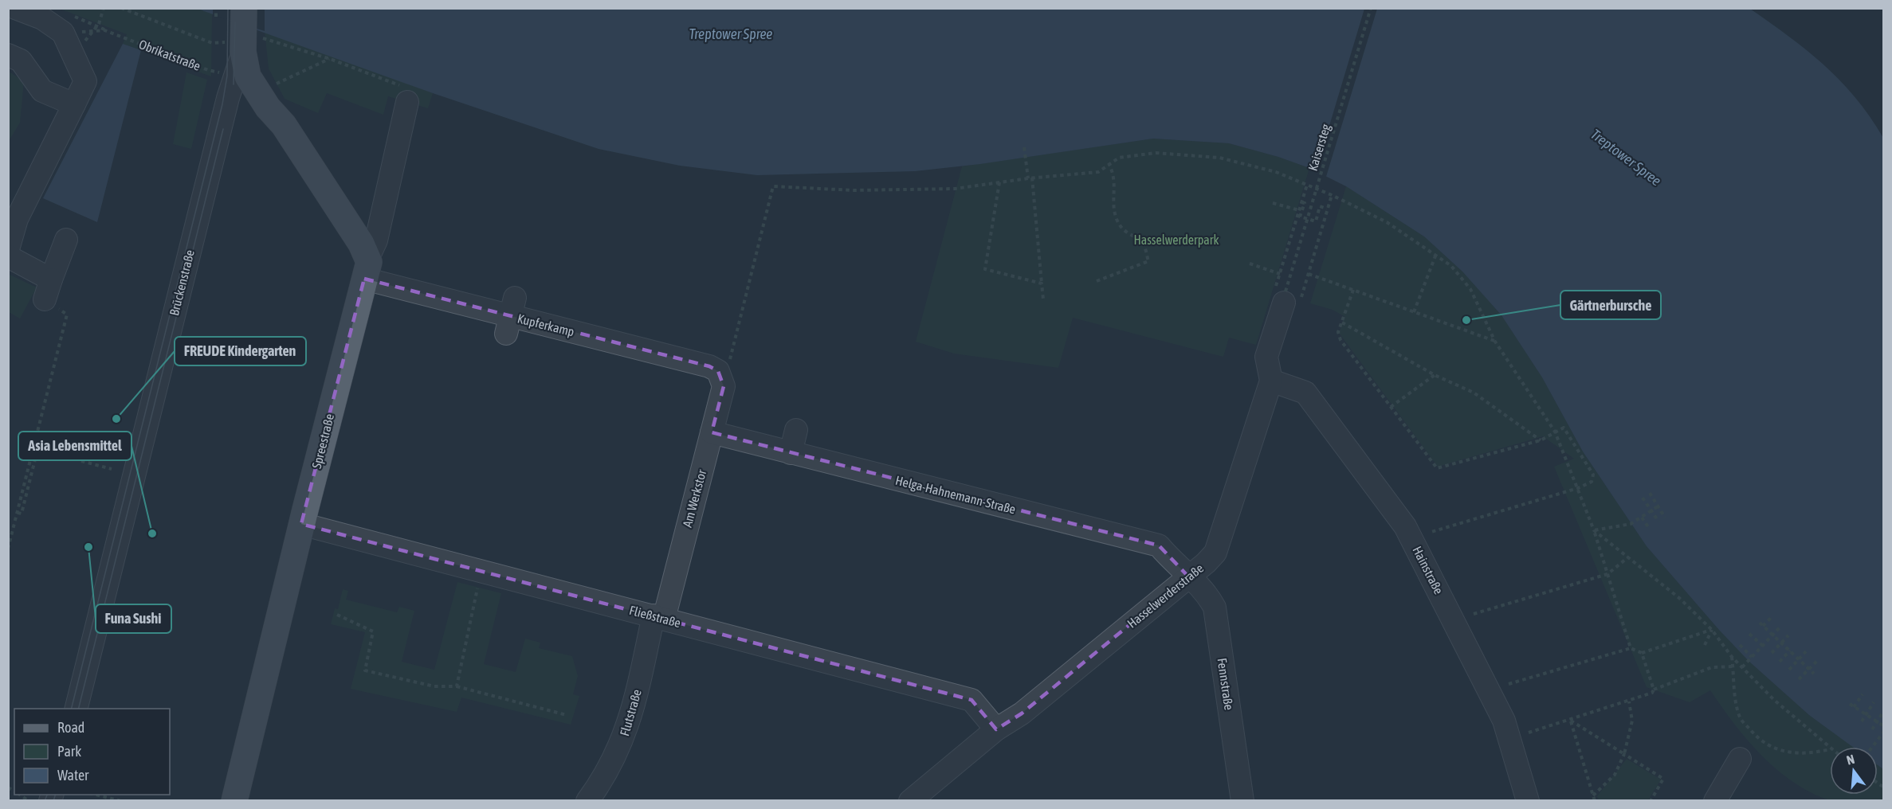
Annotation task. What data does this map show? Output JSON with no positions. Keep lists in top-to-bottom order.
{
  "streets": {
    "main road": ["Spreestraße"],
    "street": [
      "Brückenstraße",
      "Kupferkamp",
      "Helga-Hahnemann-Straße",
      "Am Werkstor",
      "Hainstraße",
      "Hasselwerderstraße",
      "Fließstraße",
      "Fennstraße",
      "Flutstraße"
    ],
    "path": ["Obrikatstraße", "Kaisersteg"]
  },
  "crossings": [
    ["Obrikatstraße", "Brückenstraße"],
    ["Kaisersteg", "Hasselwerderstraße"],
    ["Kupferkamp", "Spreestraße"],
    ["Kupferkamp", "Am Werkstor"],
    ["Spreestraße", "Fließstraße"],
    ["Helga-Hahnemann-Straße", "Am Werkstor"],
    ["Helga-Hahnemann-Straße", "Hasselwerderstraße"],
    ["Helga-Hahnemann-Straße", "Fennstraße"],
    ["Am Werkstor", "Fließstraße"],
    ["Am Werkstor", "Flutstraße"],
    ["Hainstraße", "Hasselwerderstraße"],
    ["Hasselwerderstraße", "Fließstraße"],
    ["Hasselwerderstraße", "Fennstraße"],
    ["Fließstraße", "Flutstraße"]
  ],
  "water": ["Treptower Spree"],
  "parks": ["Hasselwerderpark"],
  "places": [
    "Gärtnerbursche",
    "FREUDE Kindergarten",
    "Asia Lebensmittel",
    "Funa Sushi"
  ],
  "legend": ["Road", "Park", "Water"],
  "north": "top"
}
